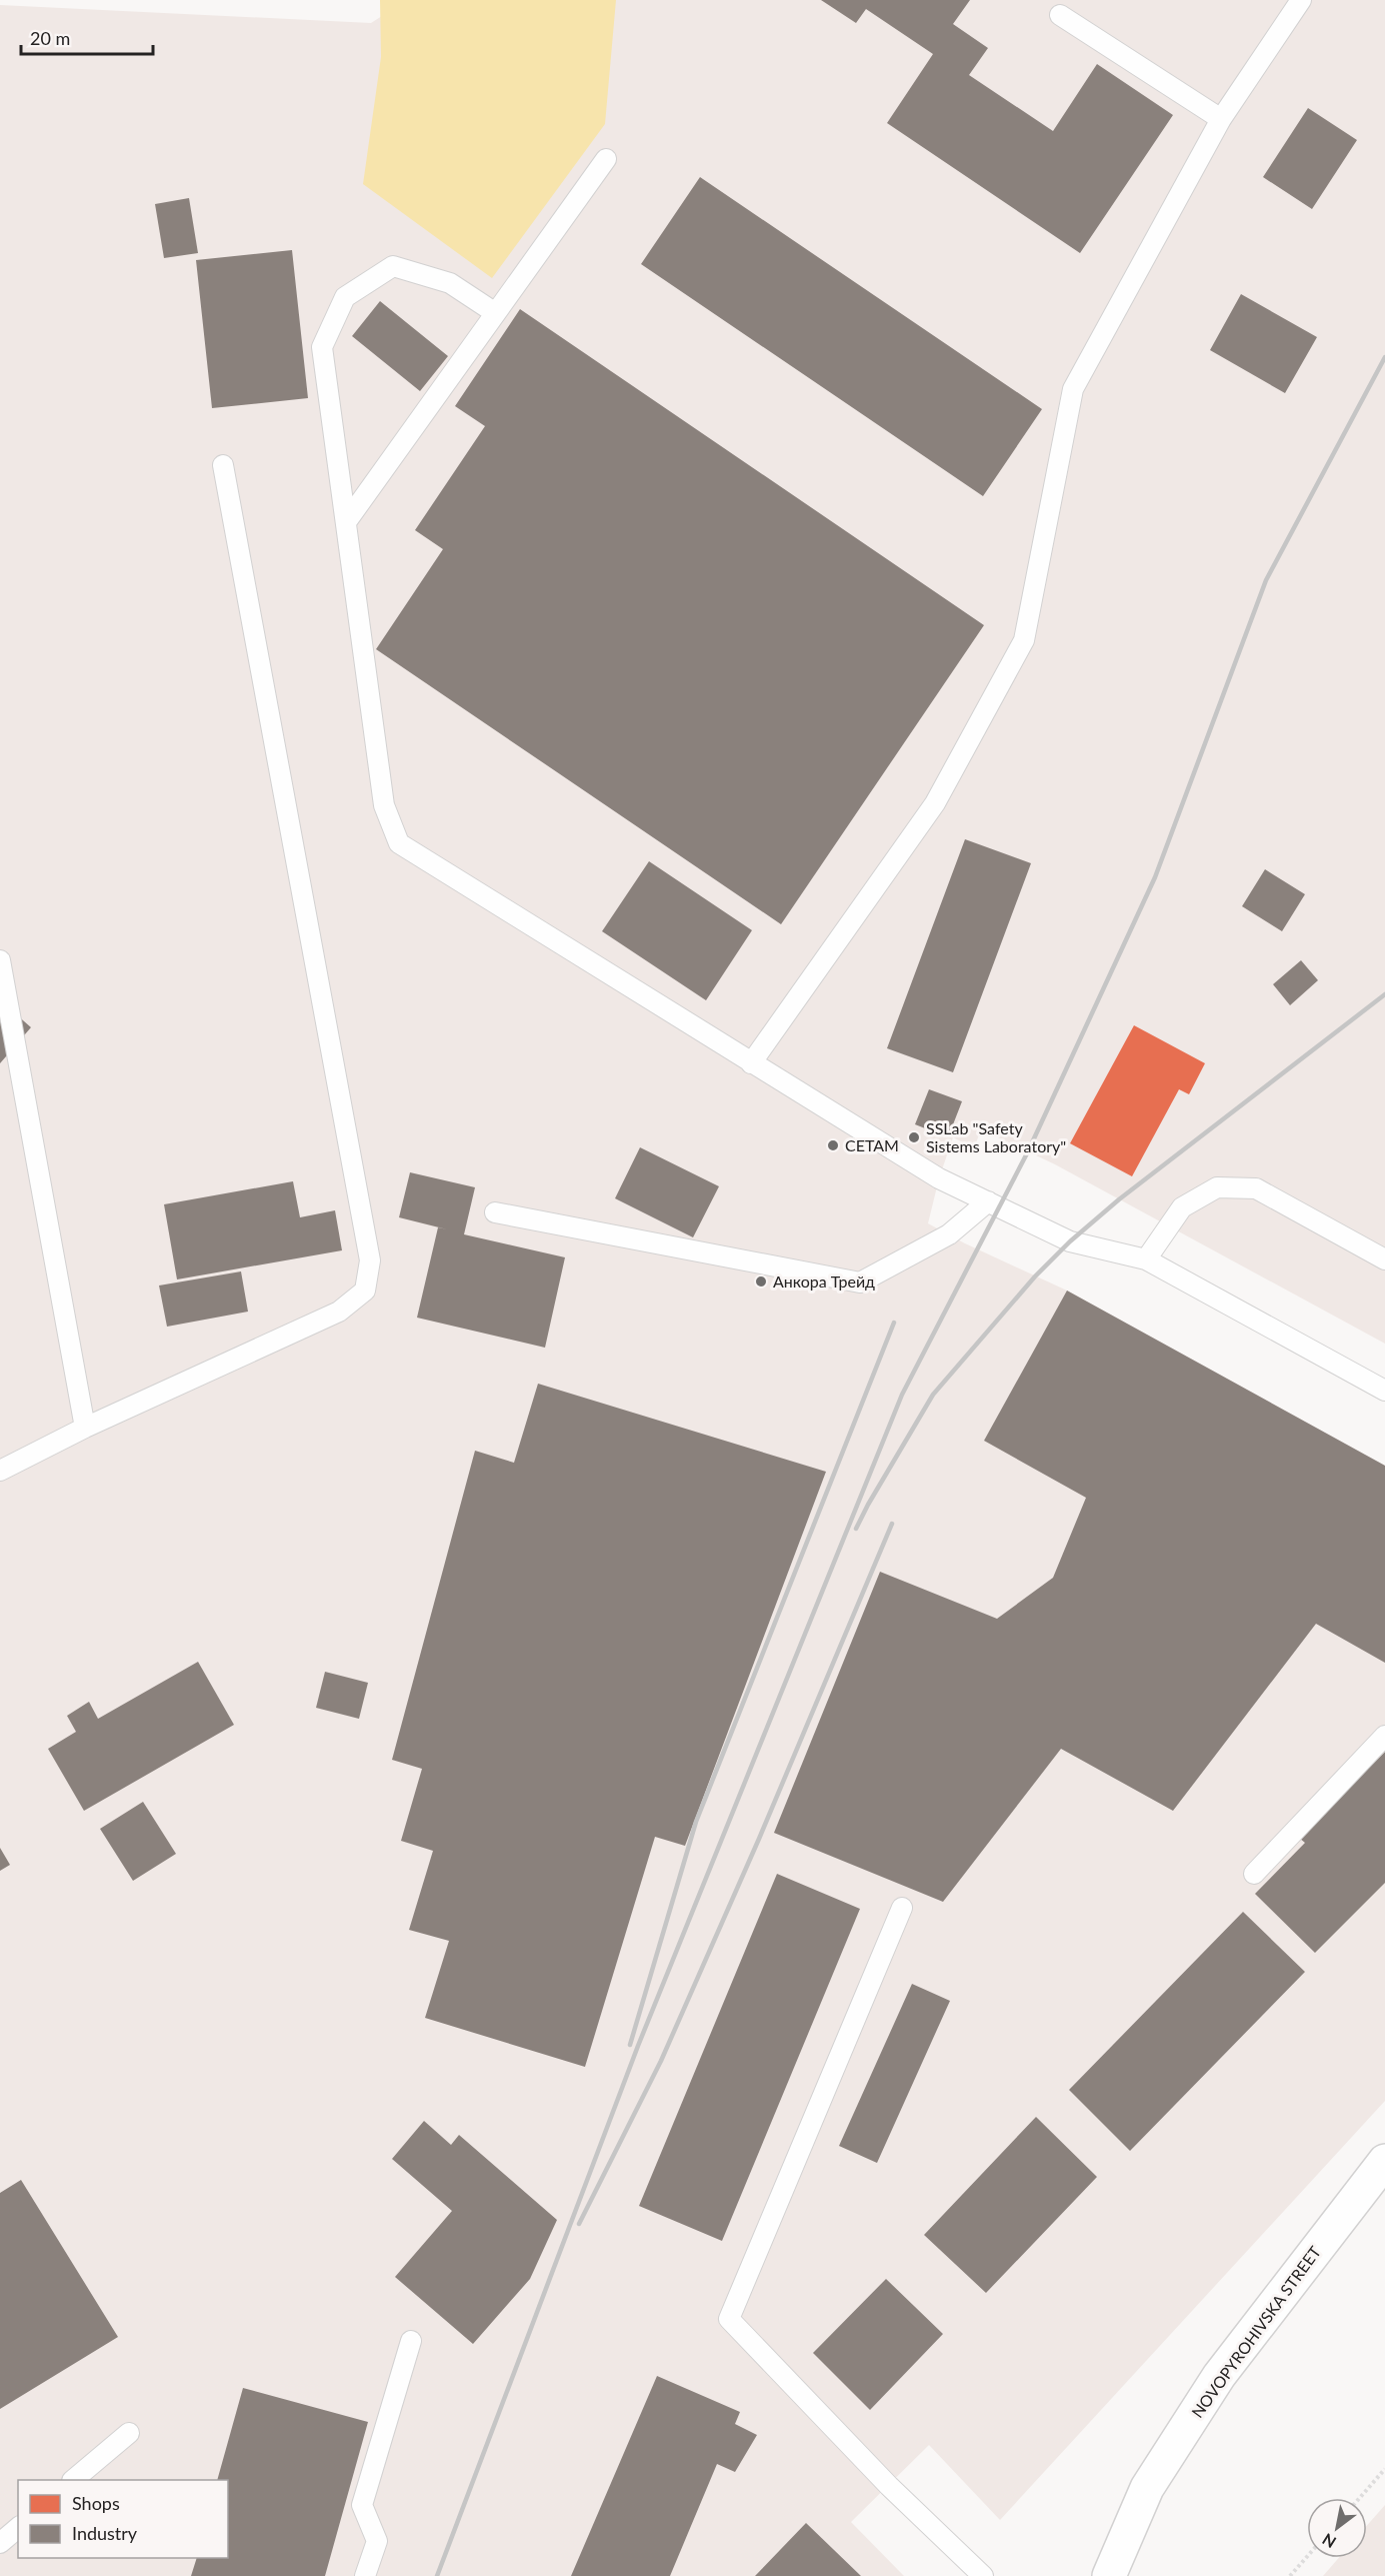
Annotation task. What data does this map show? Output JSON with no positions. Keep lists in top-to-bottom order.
{
  "streets": {
    "street": ["NOVOPYROHIVSKA STREET"]
  },
  "places": ["SSLab \"Safety Sistems Laboratory\"", "СЕТАМ", "Анкора Трейд"],
  "legend": ["Shops", "Industry"],
  "scale_bar": "20 m",
  "north": "bottom left"
}
